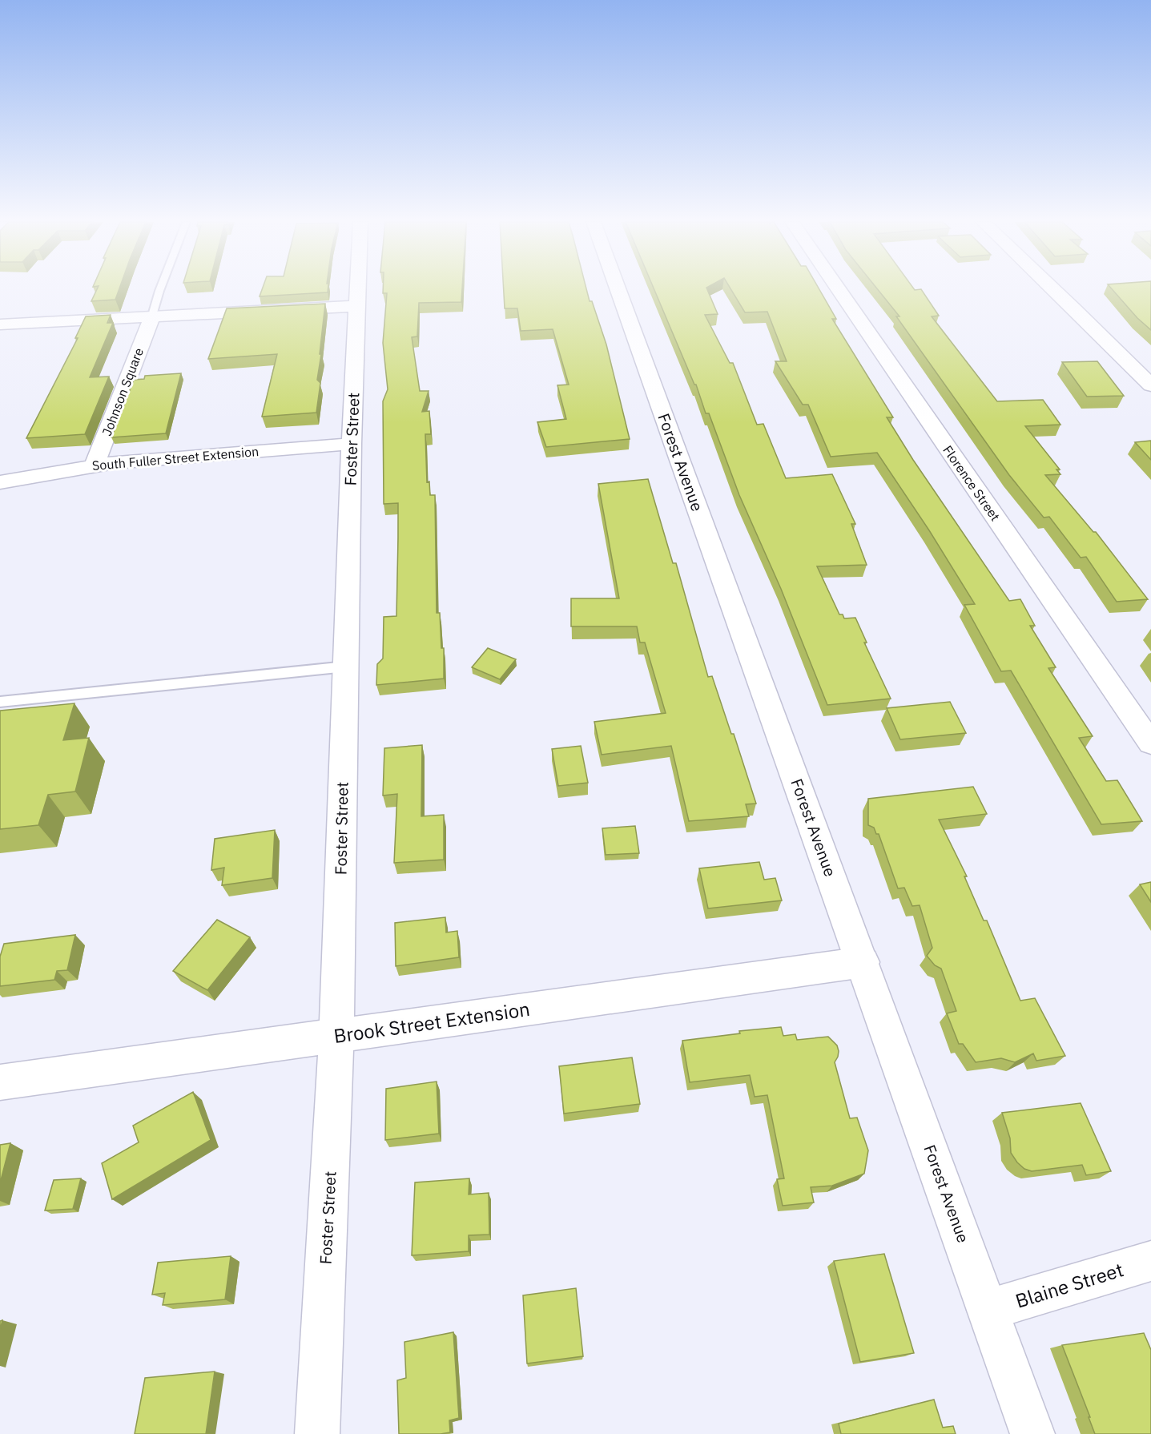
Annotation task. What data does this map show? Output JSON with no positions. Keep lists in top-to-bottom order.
{
  "streets": {
    "street": [
      "Johnson Square",
      "Foster Street",
      "South Fuller Street Extension",
      "Forest Avenue",
      "Florence Street",
      "Brook Street Extension",
      "Blaine Street"
    ]
  },
  "crossings": [
    ["Johnson Square", "South Fuller Street Extension"],
    ["Foster Street", "South Fuller Street Extension"],
    ["Foster Street", "Brook Street Extension"],
    ["Forest Avenue", "Brook Street Extension"],
    ["Forest Avenue", "Blaine Street"]
  ]
}
